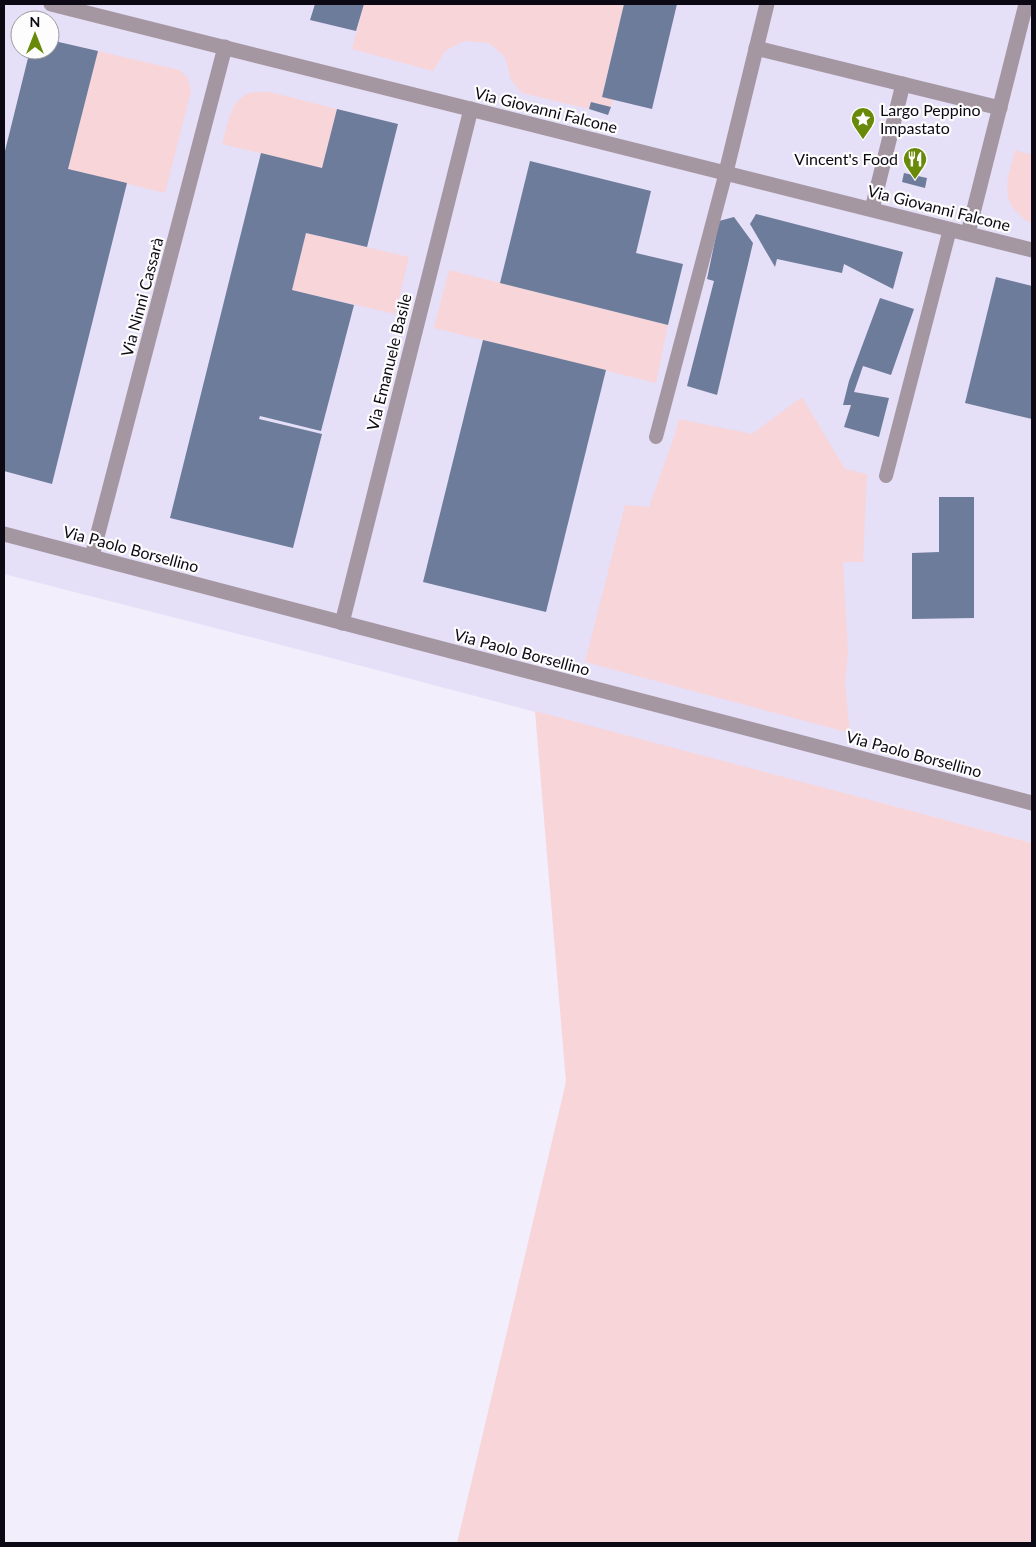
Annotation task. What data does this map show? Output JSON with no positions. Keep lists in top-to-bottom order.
{
  "streets": {
    "street": [
      "Via Giovanni Falcone",
      "Via Ninni Cassarà",
      "Via Emanuele Basile",
      "Via Paolo Borsellino"
    ]
  },
  "crossings": [
    ["Via Giovanni Falcone", "Via Ninni Cassarà"],
    ["Via Giovanni Falcone", "Via Emanuele Basile"],
    ["Via Ninni Cassarà", "Via Paolo Borsellino"],
    ["Via Emanuele Basile", "Via Paolo Borsellino"]
  ],
  "places": {
    "place": ["Largo Peppino Impastato"],
    "restaurant": ["Vincent's Food"]
  },
  "north": "top"
}
